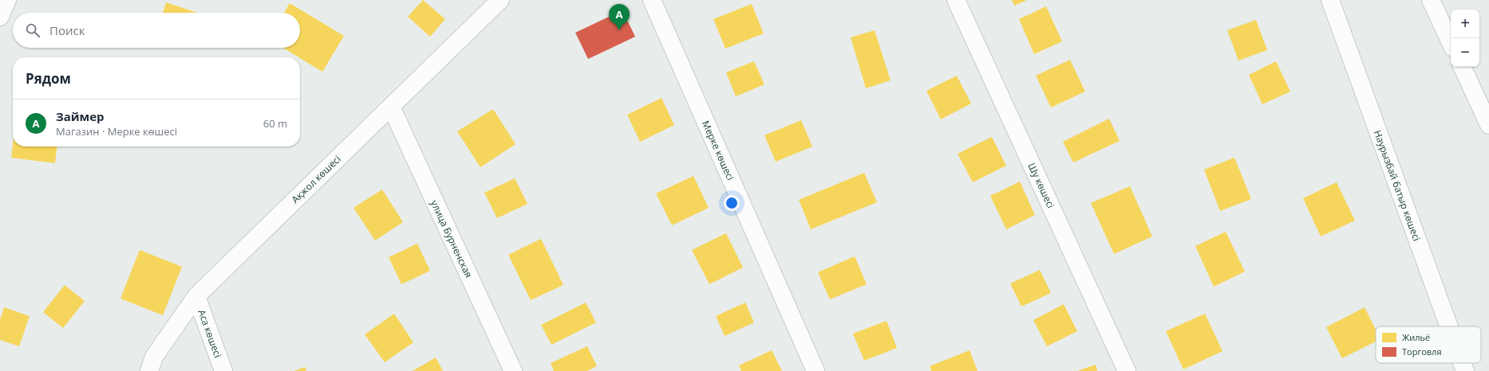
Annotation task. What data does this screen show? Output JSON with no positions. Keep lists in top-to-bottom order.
{
  "streets": {
    "street": [
      "Мерке көшесі",
      "Ақжол көшесі",
      "Шу көшесі",
      "Наурызбай батыр көшесі",
      "улица Бурненская",
      "Аса көшесі"
    ]
  },
  "crossings": [
    ["Ақжол көшесі", "улица Бурненская"],
    ["Ақжол көшесі", "Аса көшесі"]
  ],
  "legend": ["Жильё", "Торговля"],
  "page": {
    "pins": "A",
    "map_buttons": ["+", "−"],
    "search": "Поиск",
    "heading": "Рядом",
    "list": [
      {
        "mark": "A",
        "name": "Займер",
        "note": "Магазин · Мерке көшесі",
        "value": "60 m"
      }
    ]
  }
}
